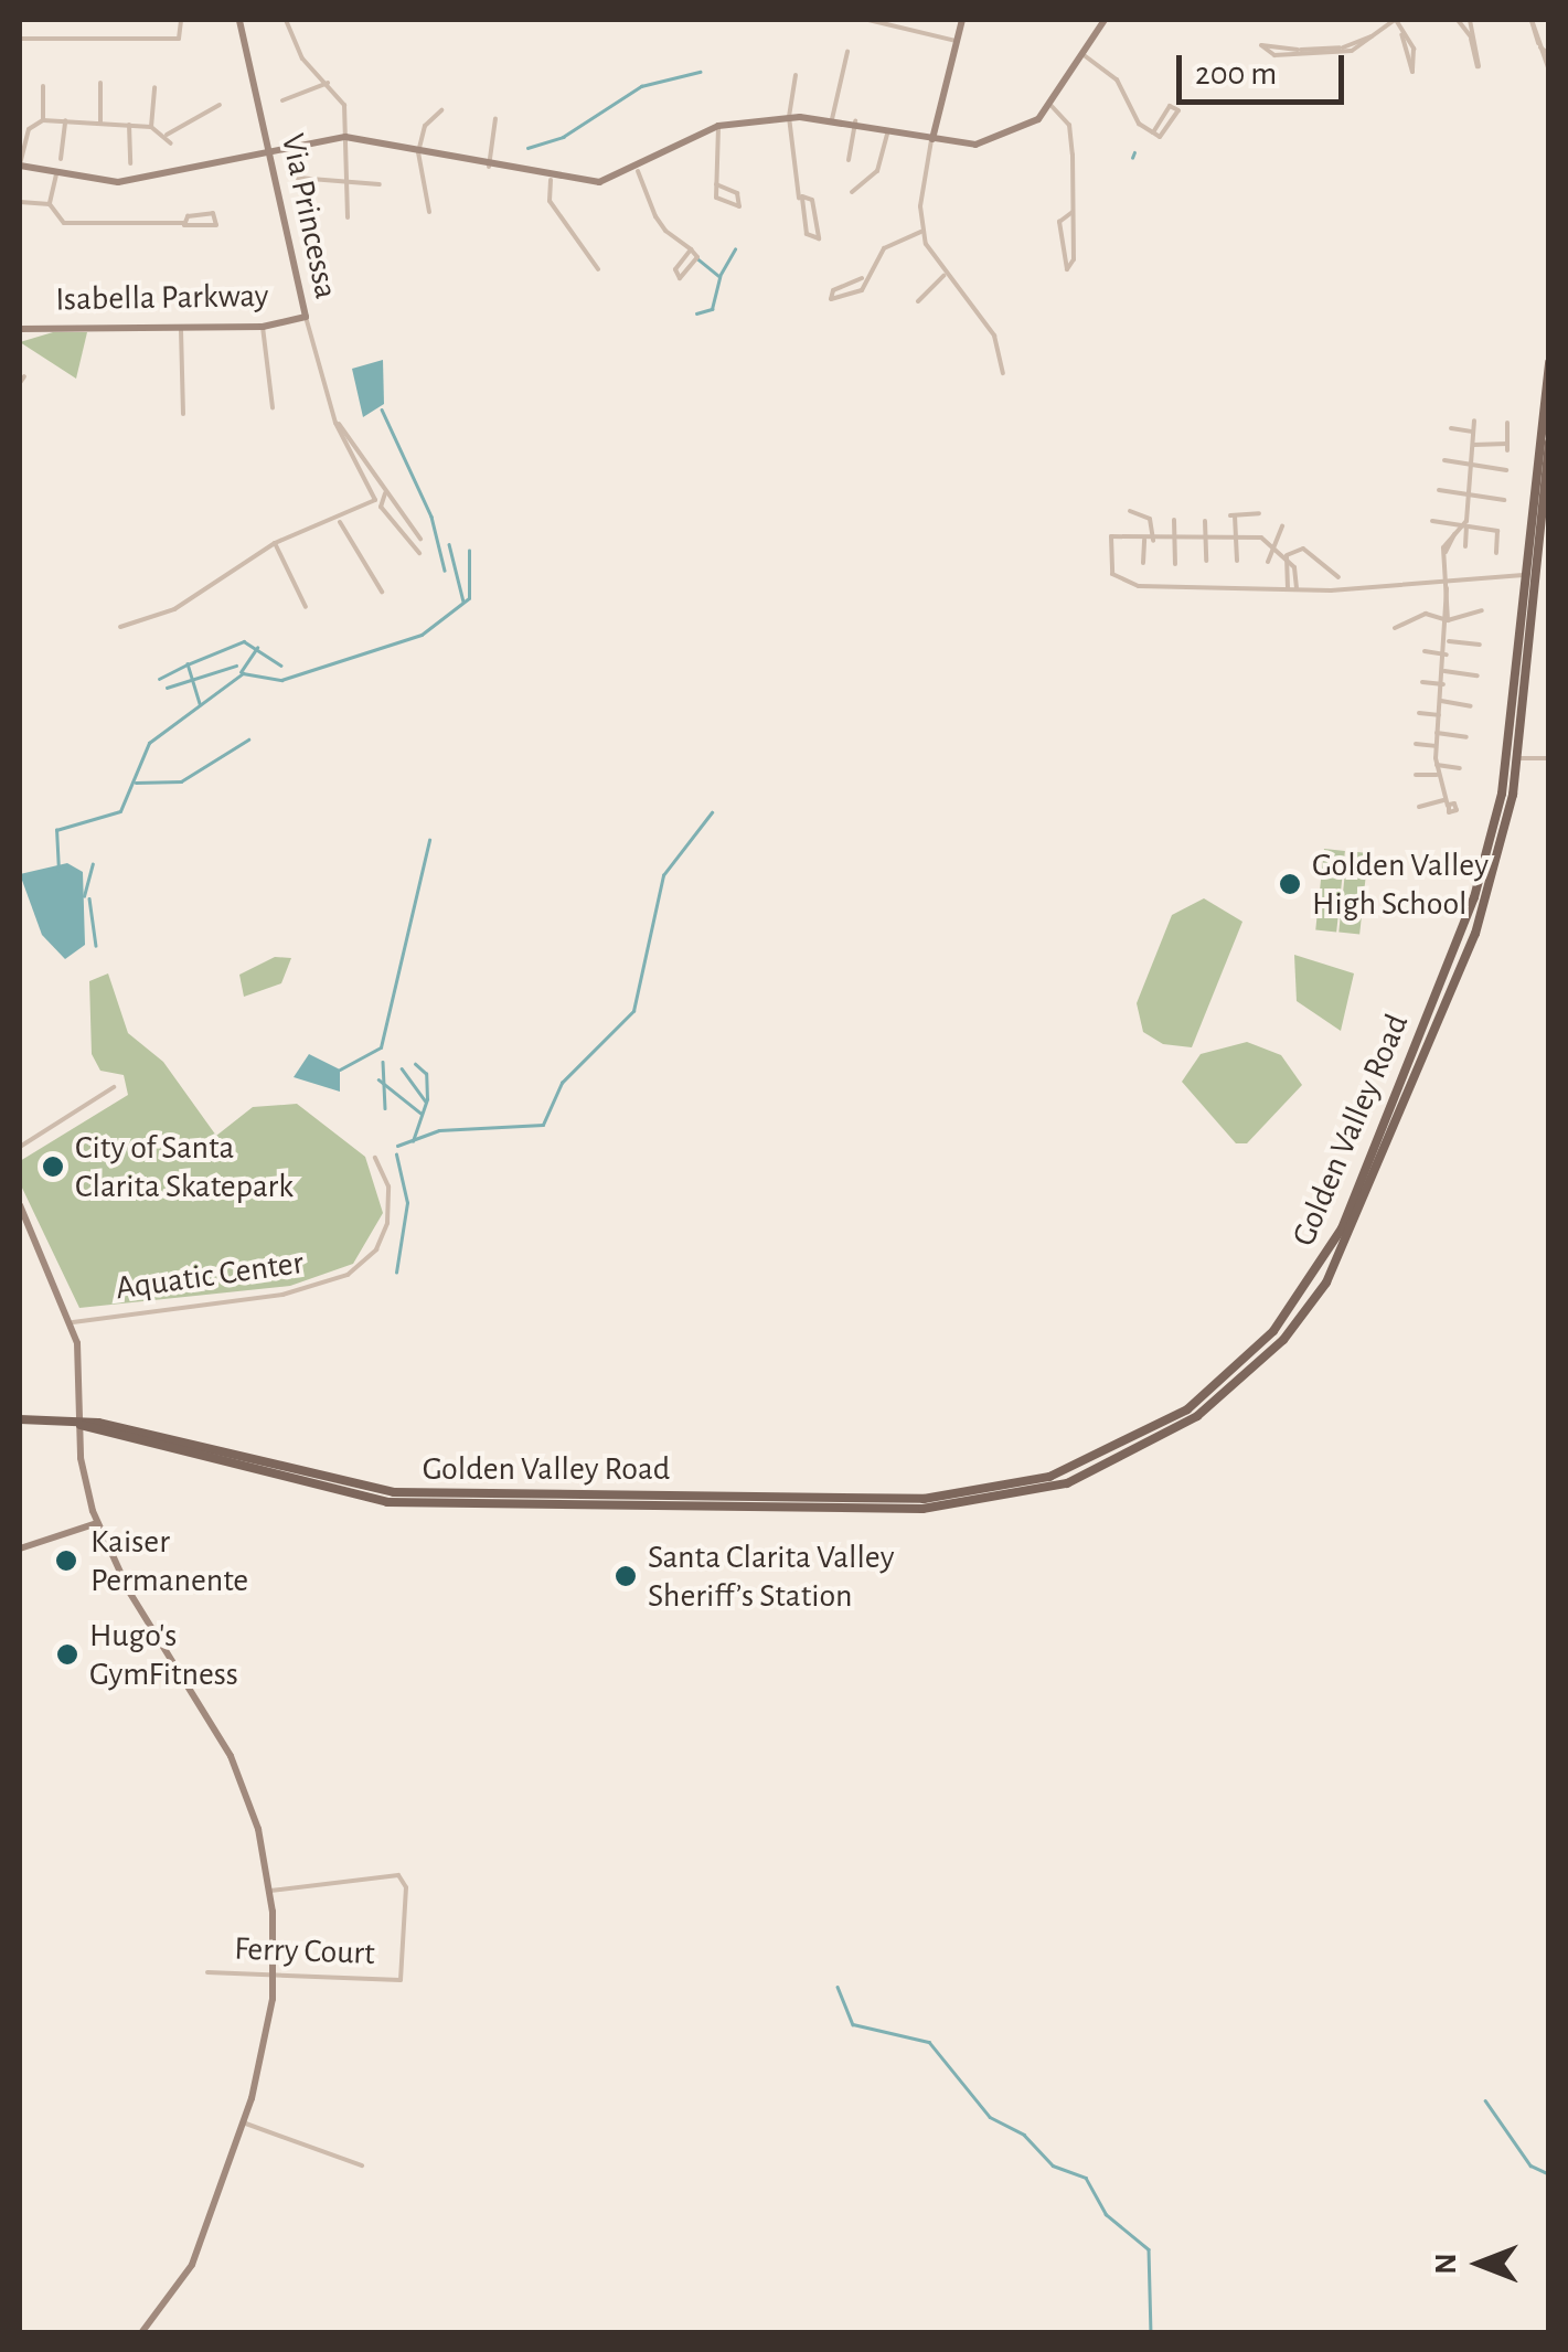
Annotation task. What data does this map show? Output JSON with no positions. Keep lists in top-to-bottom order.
{
  "streets": {
    "main road": ["Golden Valley Road"],
    "street": [
      "Via Princessa",
      "Isabella Parkway",
      "Aquatic Center",
      "Ferry Court"
    ]
  },
  "crossings": [
    ["Via Princessa", "Isabella Parkway"]
  ],
  "places": [
    "Golden Valley High School",
    "City of Santa Clarita Skatepark",
    "Kaiser Permanente",
    "Santa Clarita Valley Sheriff’s Station",
    "Hugo's GymFitness"
  ],
  "scale_bar": "200 m",
  "north": "left"
}
